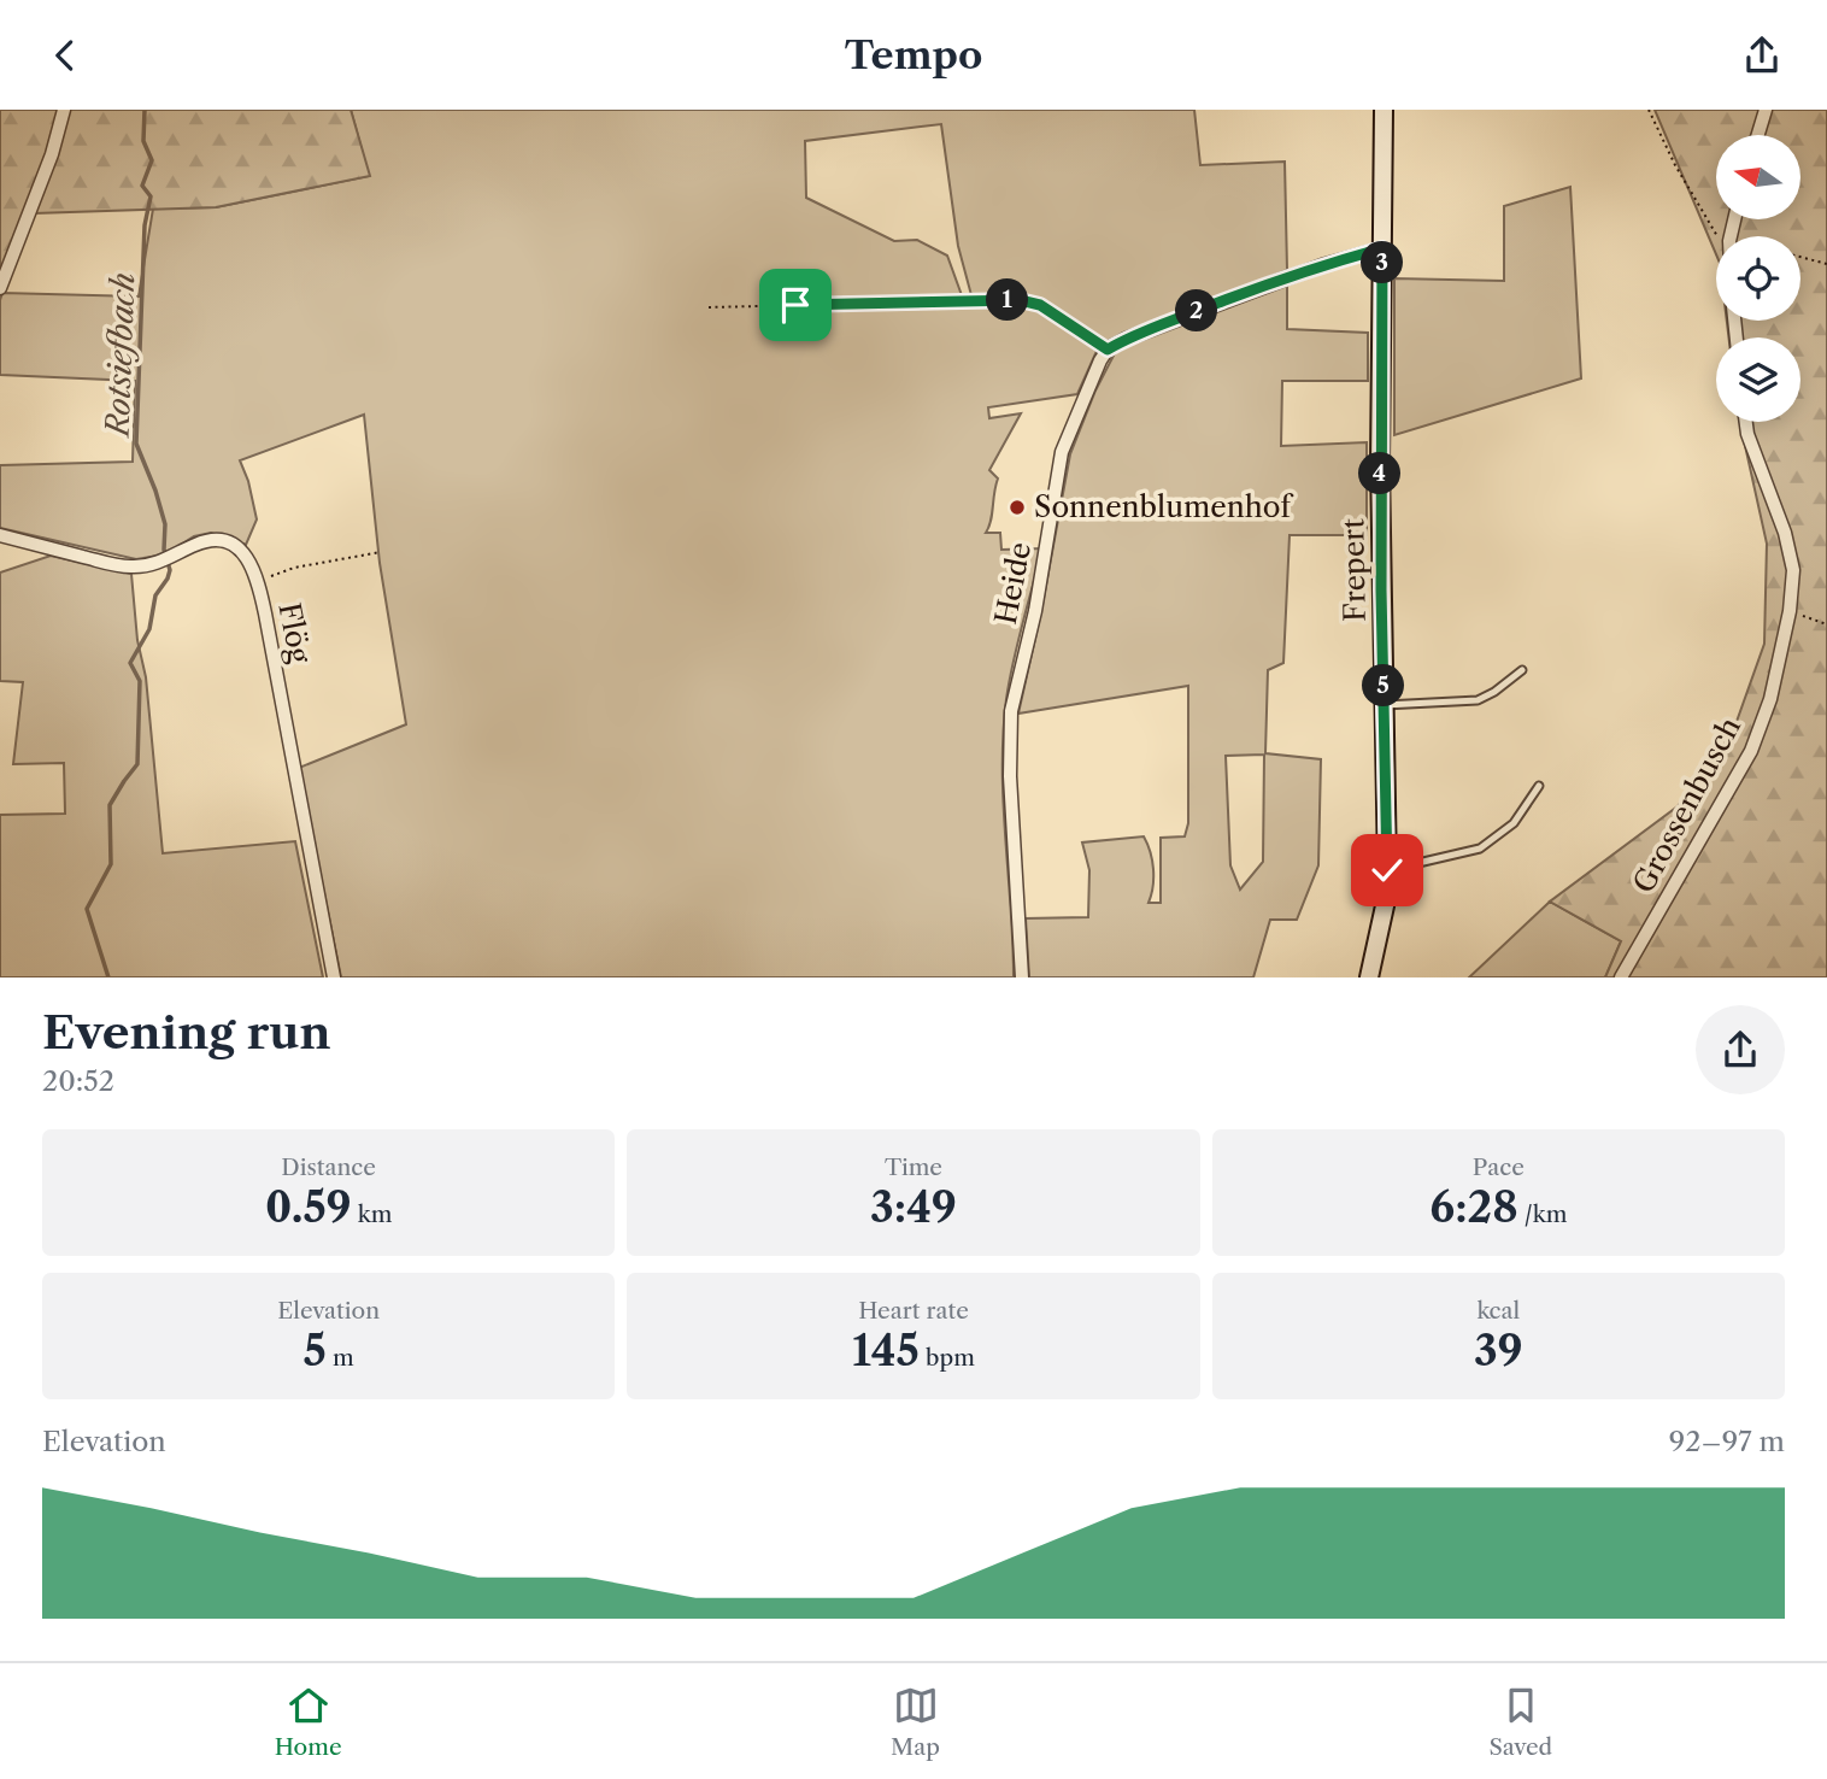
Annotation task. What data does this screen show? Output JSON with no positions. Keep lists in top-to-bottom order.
{
  "streets": {
    "street": [
      "Frepert",
      "Heide",
      "Flög",
      "Grossenbusch"
    ]
  },
  "water": ["Rotsiefbach"],
  "places": ["Sonnenblumenhof"],
  "north": "left",
  "page": {
    "header": "Tempo",
    "pins": [
      "3",
      "1",
      "2",
      "4",
      "5"
    ],
    "heading": ["Evening run", "20:52"],
    "stats": [
      ["Distance", "0.59 km"],
      ["Time", "3:49"],
      ["Pace", "6:28 /km"],
      ["Elevation", "5 m"],
      ["Heart rate", "145 bpm"],
      ["kcal", "39"]
    ],
    "chart": ["Elevation", "92–97 m"],
    "tabs": ["Home", "Map", "Saved"]
  }
}
